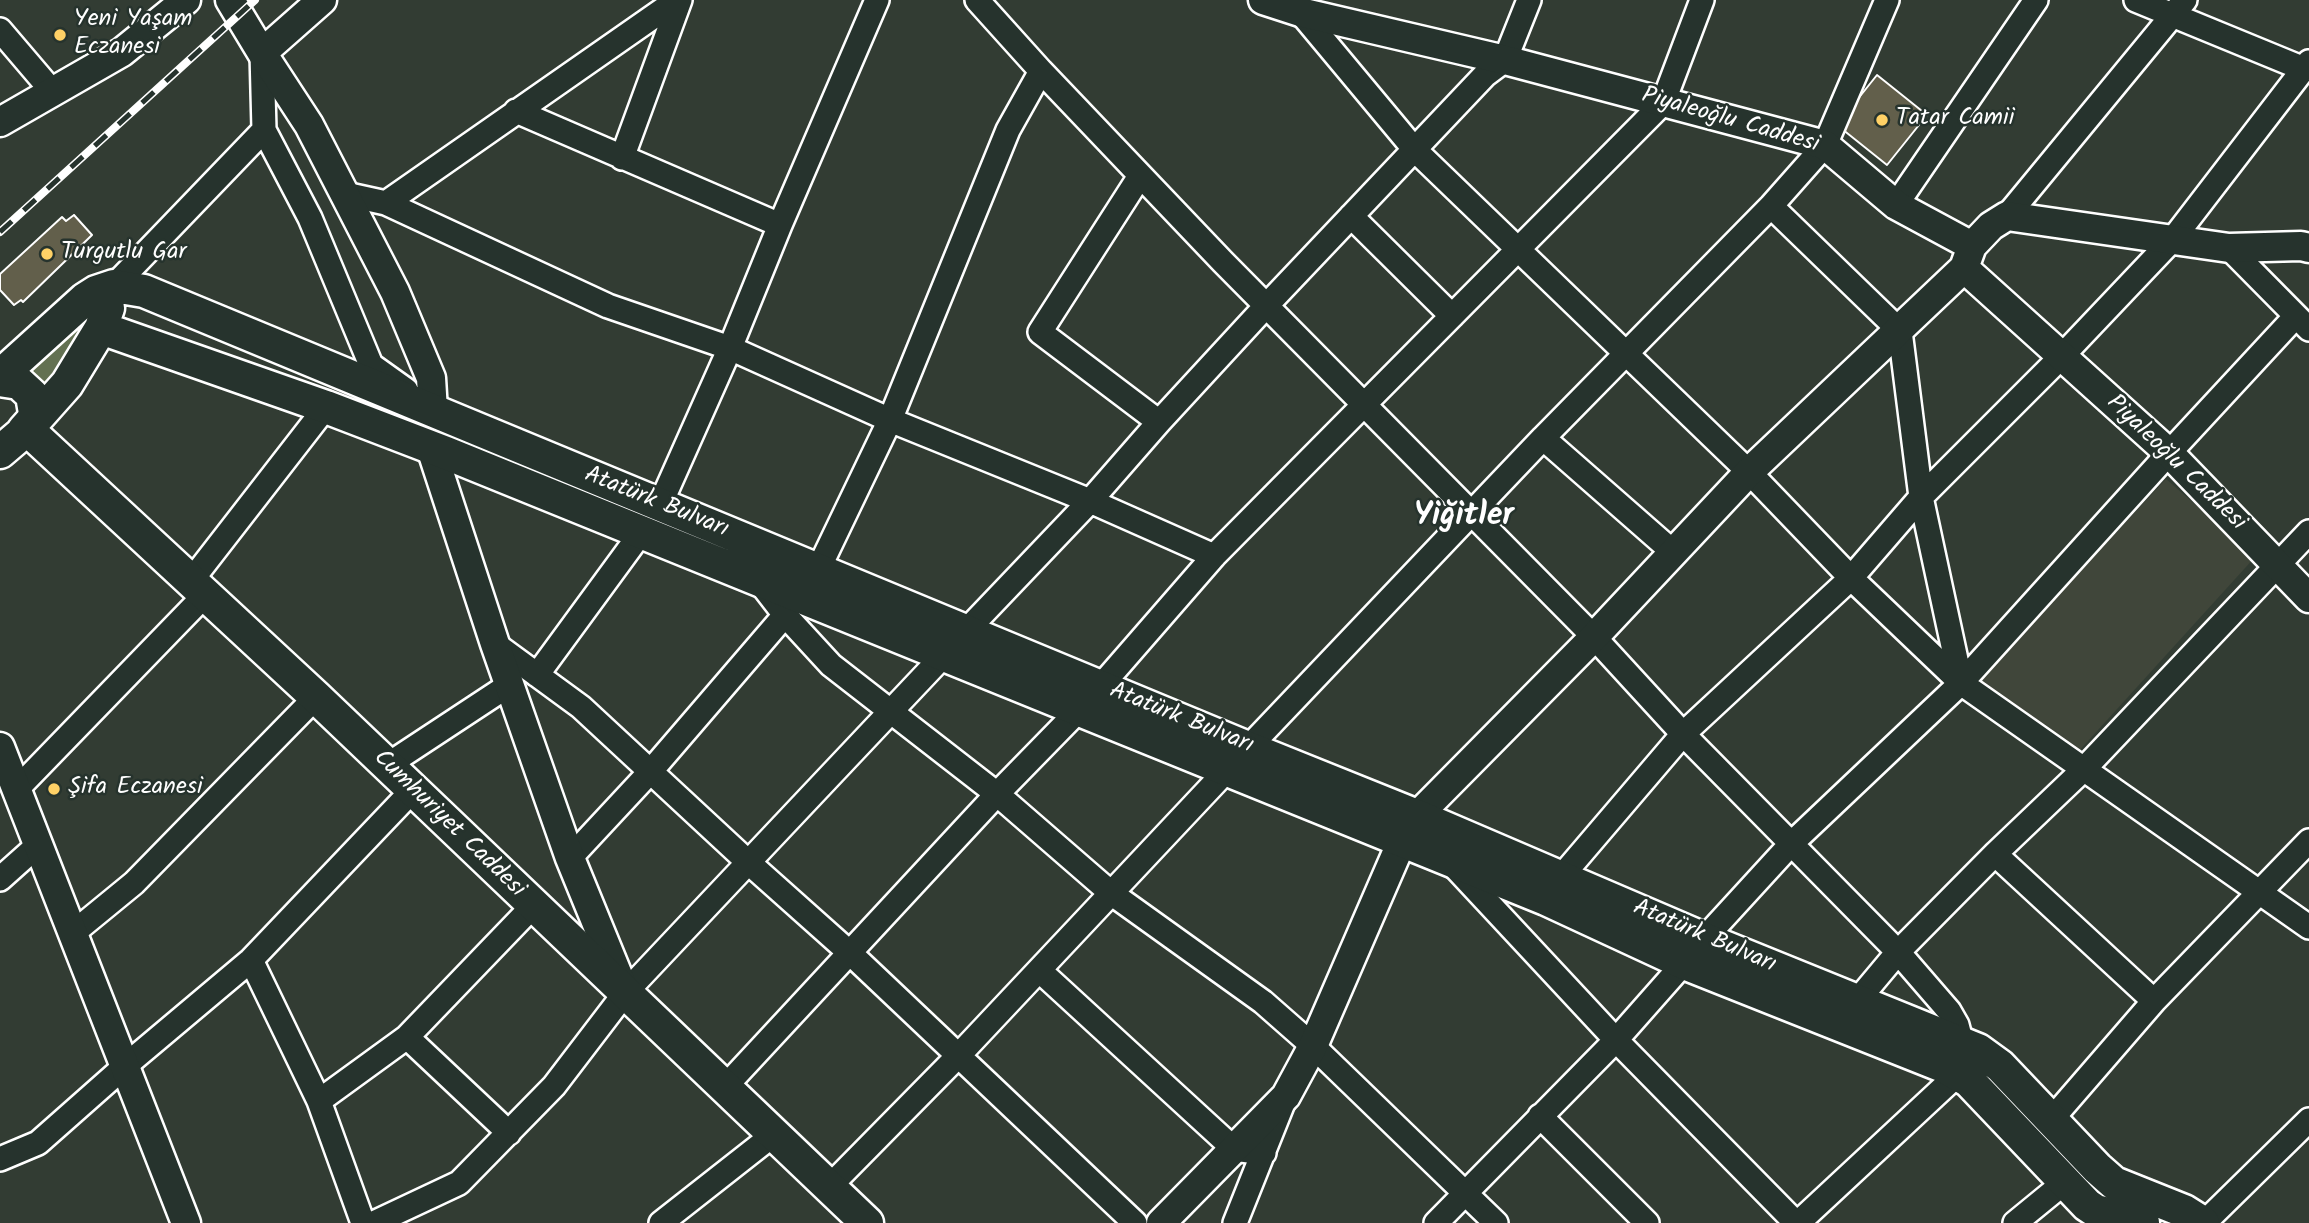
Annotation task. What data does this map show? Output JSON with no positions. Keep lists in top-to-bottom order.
{
  "streets": {
    "main road": ["Atatürk Bulvarı", "Cumhuriyet Caddesi"],
    "street": ["Piyaleoğlu Caddesi"]
  },
  "districts": ["Yiğitler"],
  "places": [
    "Yeni Yaşam Eczanesi",
    "Tatar Camii",
    "Turgutlu Gar",
    "Şifa Eczanesi"
  ]
}
